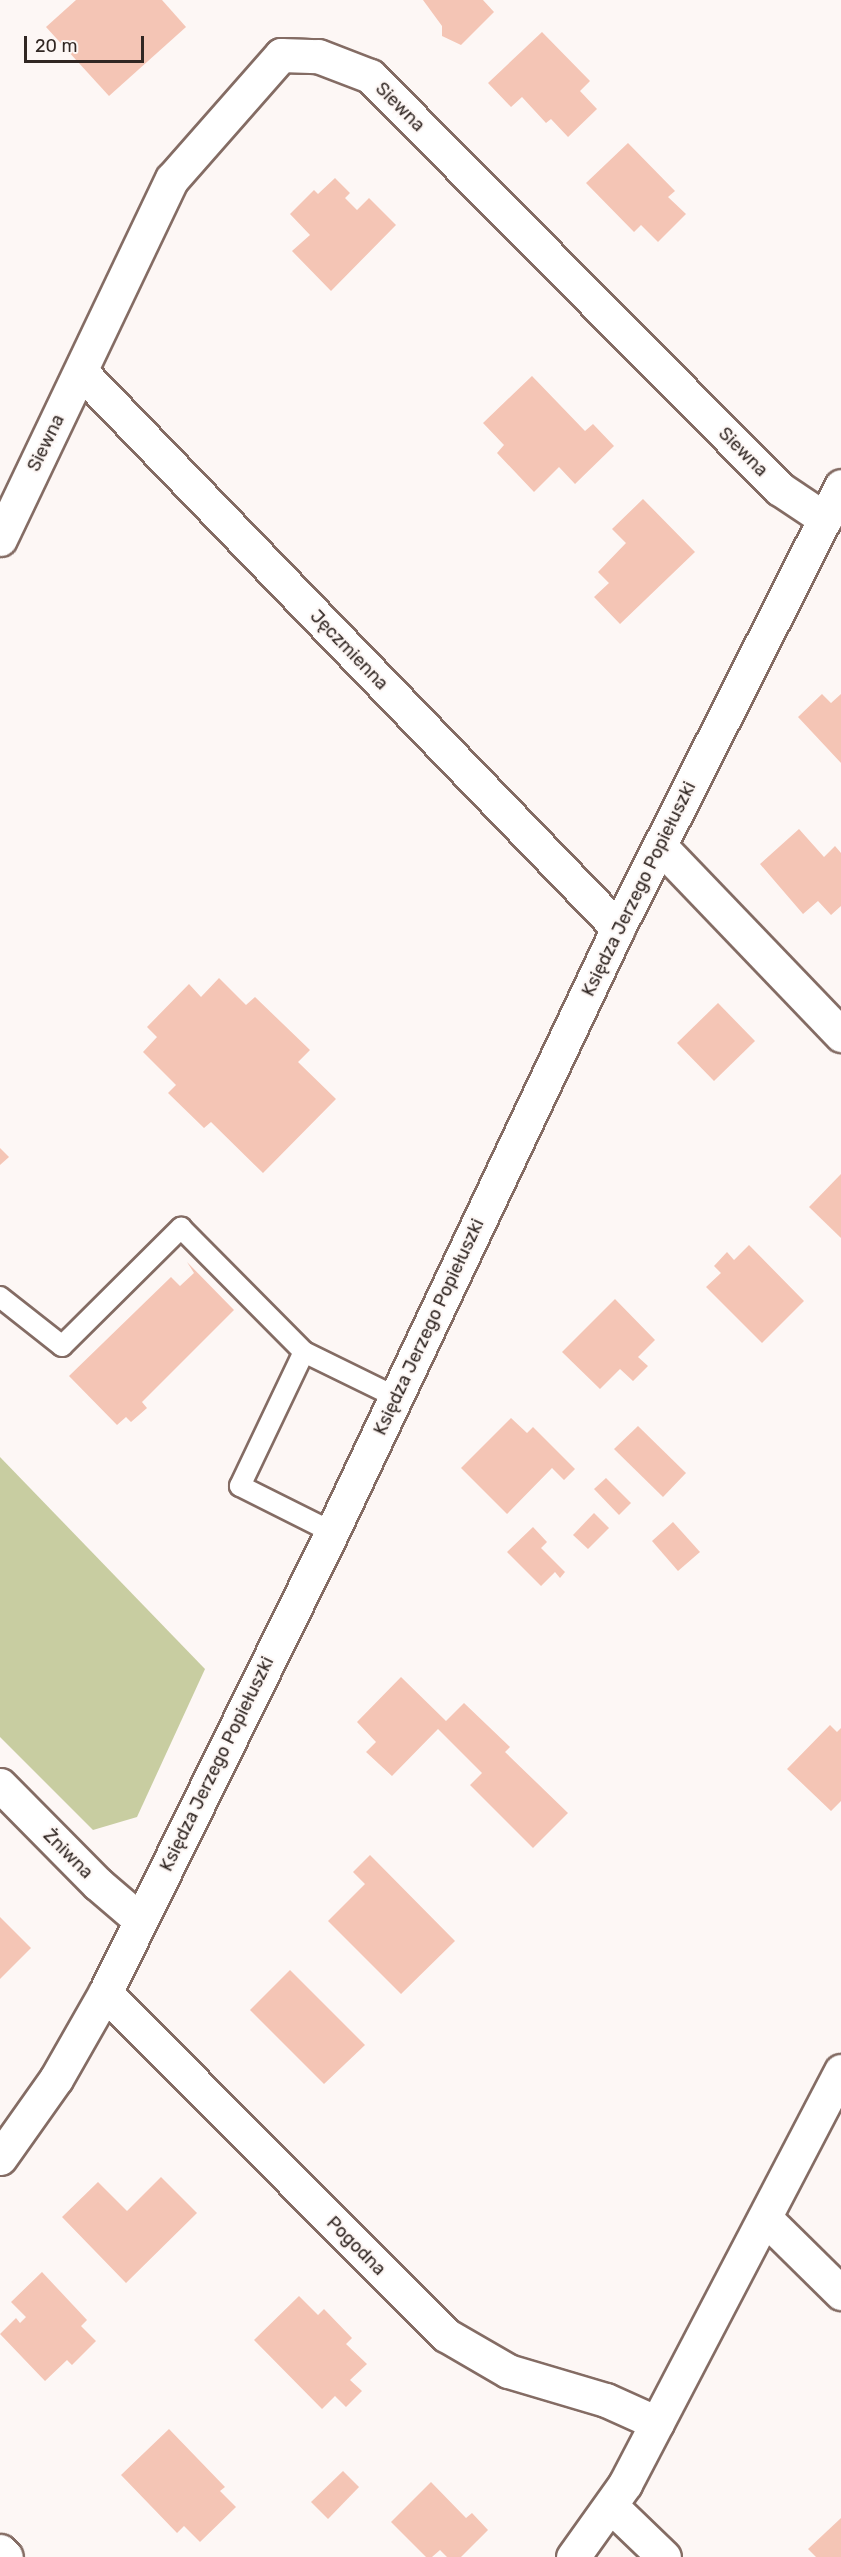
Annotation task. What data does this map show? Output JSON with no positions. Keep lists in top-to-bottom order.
{
  "streets": {
    "street": [
      "Siewna",
      "Jęczmienna",
      "Księdza Jerzego Popiełuszki",
      "Żniwna",
      "Pogodna"
    ]
  },
  "crossings": [
    ["Siewna", "Jęczmienna"],
    ["Siewna", "Księdza Jerzego Popiełuszki"],
    ["Jęczmienna", "Księdza Jerzego Popiełuszki"],
    ["Księdza Jerzego Popiełuszki", "Żniwna"],
    ["Księdza Jerzego Popiełuszki", "Pogodna"]
  ],
  "scale_bar": "20 m"
}
